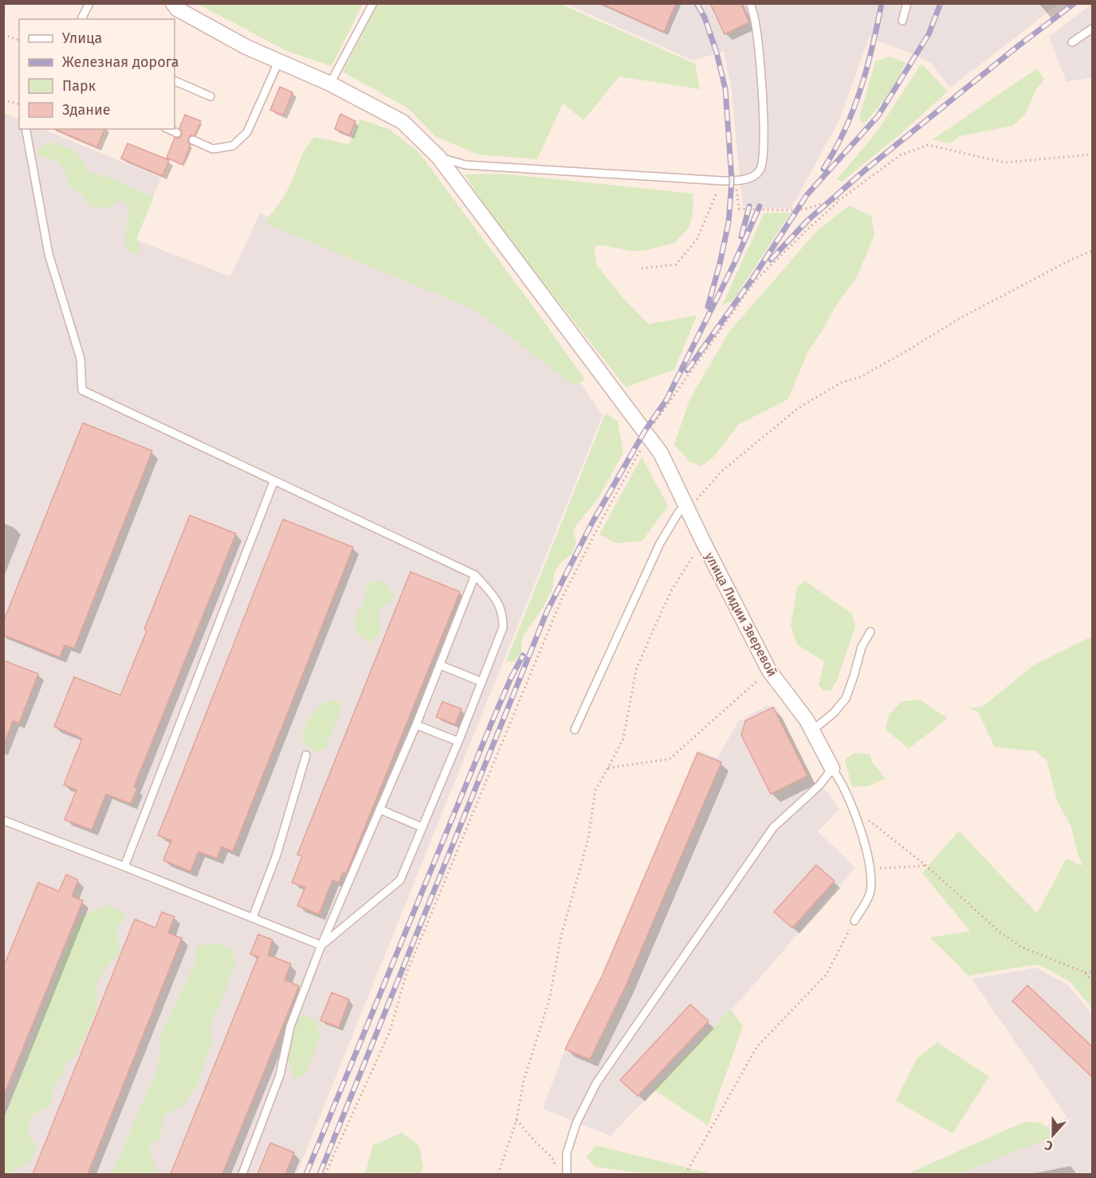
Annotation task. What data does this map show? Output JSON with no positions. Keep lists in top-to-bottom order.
{
  "streets": {
    "street": ["улица Лидии Зверевой"]
  },
  "legend": [
    "Улица",
    "Железная дорога",
    "Парк",
    "Здание"
  ],
  "north": "bottom"
}
